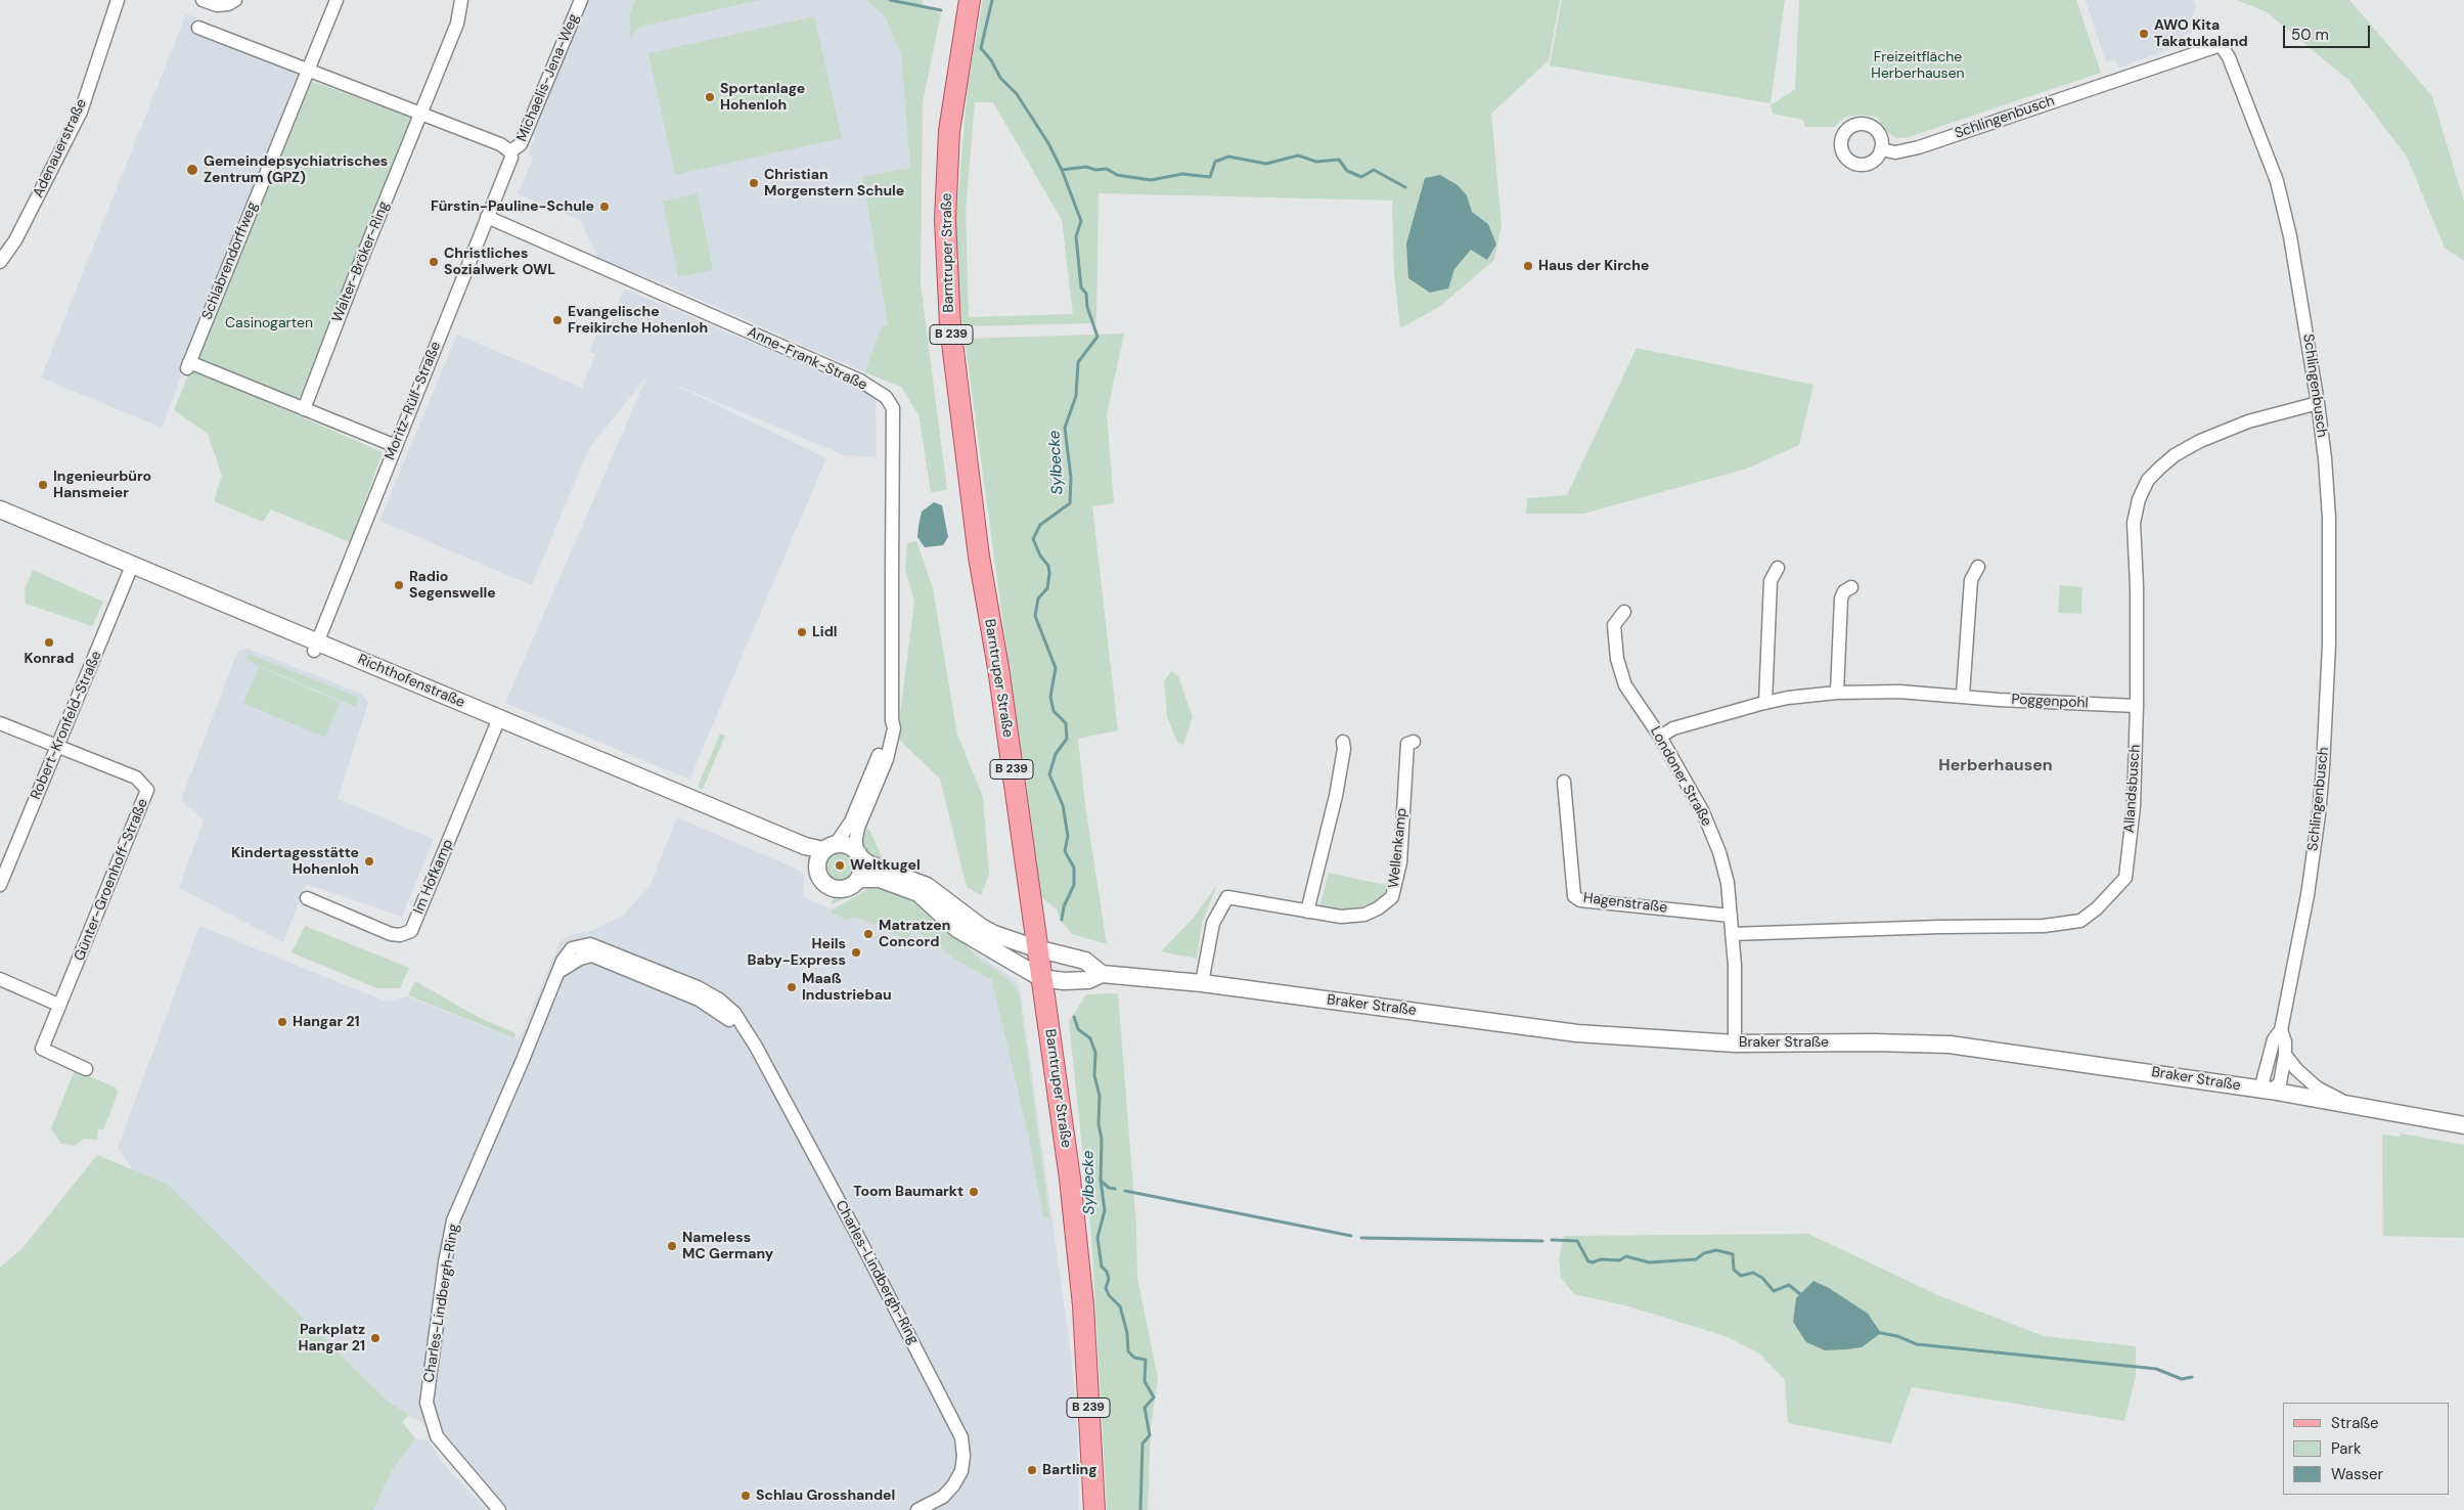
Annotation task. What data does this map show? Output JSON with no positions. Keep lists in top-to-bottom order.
{
  "streets": {
    "main road": ["Barntruper Straße", "B 239"],
    "street": [
      "Michaelis-Jena-Weg",
      "Schlingenbusch",
      "Adenauerstraße",
      "Schlabrendorffweg",
      "Walter-Bröker-Ring",
      "Anne-Frank-Straße",
      "Moritz-Rülf-Straße",
      "Richthofenstraße",
      "Poggenpohl",
      "Robert-Kronfeld-Straße",
      "Londoner Straße",
      "Allandsbusch",
      "Wellenkamp",
      "Im Hofkamp",
      "Günter-Groenhoff-Straße",
      "Hagenstraße",
      "Braker Straße",
      "Charles-Lindbergh-Ring"
    ]
  },
  "crossings": [
    ["Michaelis-Jena-Weg", "Moritz-Rülf-Straße"],
    ["Schlingenbusch", "Allandsbusch"],
    ["Schlingenbusch", "Braker Straße"],
    ["Barntruper Straße", "Braker Straße"],
    ["Schlabrendorffweg", "Walter-Bröker-Ring"],
    ["Anne-Frank-Straße", "Moritz-Rülf-Straße"],
    ["Anne-Frank-Straße", "Richthofenstraße"],
    ["Moritz-Rülf-Straße", "Richthofenstraße"],
    ["Richthofenstraße", "Robert-Kronfeld-Straße"],
    ["Richthofenstraße", "Im Hofkamp"],
    ["Poggenpohl", "Londoner Straße"],
    ["Poggenpohl", "Allandsbusch"],
    ["Robert-Kronfeld-Straße", "Günter-Groenhoff-Straße"],
    ["Londoner Straße", "Allandsbusch"],
    ["Londoner Straße", "Hagenstraße"],
    ["Londoner Straße", "Braker Straße"],
    ["Wellenkamp", "Braker Straße"]
  ],
  "districts": ["Herberhausen"],
  "water": ["Sylbecke"],
  "parks": ["Freizeitfläche Herberhausen", "Casinogarten"],
  "places": [
    "AWO Kita Takatukaland",
    "Sportanlage Hohenloh",
    "Gemeindepsychiatrisches Zentrum (GPZ)",
    "Christian Morgenstern Schule",
    "Fürstin-Pauline-Schule",
    "Christliches Sozialwerk OWL",
    "Haus der Kirche",
    "Evangelische Freikirche Hohenloh",
    "Ingenieurbüro Hansmeier",
    "Radio Segenswelle",
    "Lidl",
    "Konrad",
    "Kindertagesstätte Hohenloh",
    "Weltkugel",
    "Matratzen Concord",
    "Heils Baby-Express",
    "Maaß Industriebau",
    "Hangar 21",
    "Toom Baumarkt",
    "Nameless MC Germany",
    "Parkplatz Hangar 21",
    "Bartling",
    "Schlau Grosshandel"
  ],
  "legend": ["Straße", "Park", "Wasser"],
  "scale_bar": "50 m"
}
